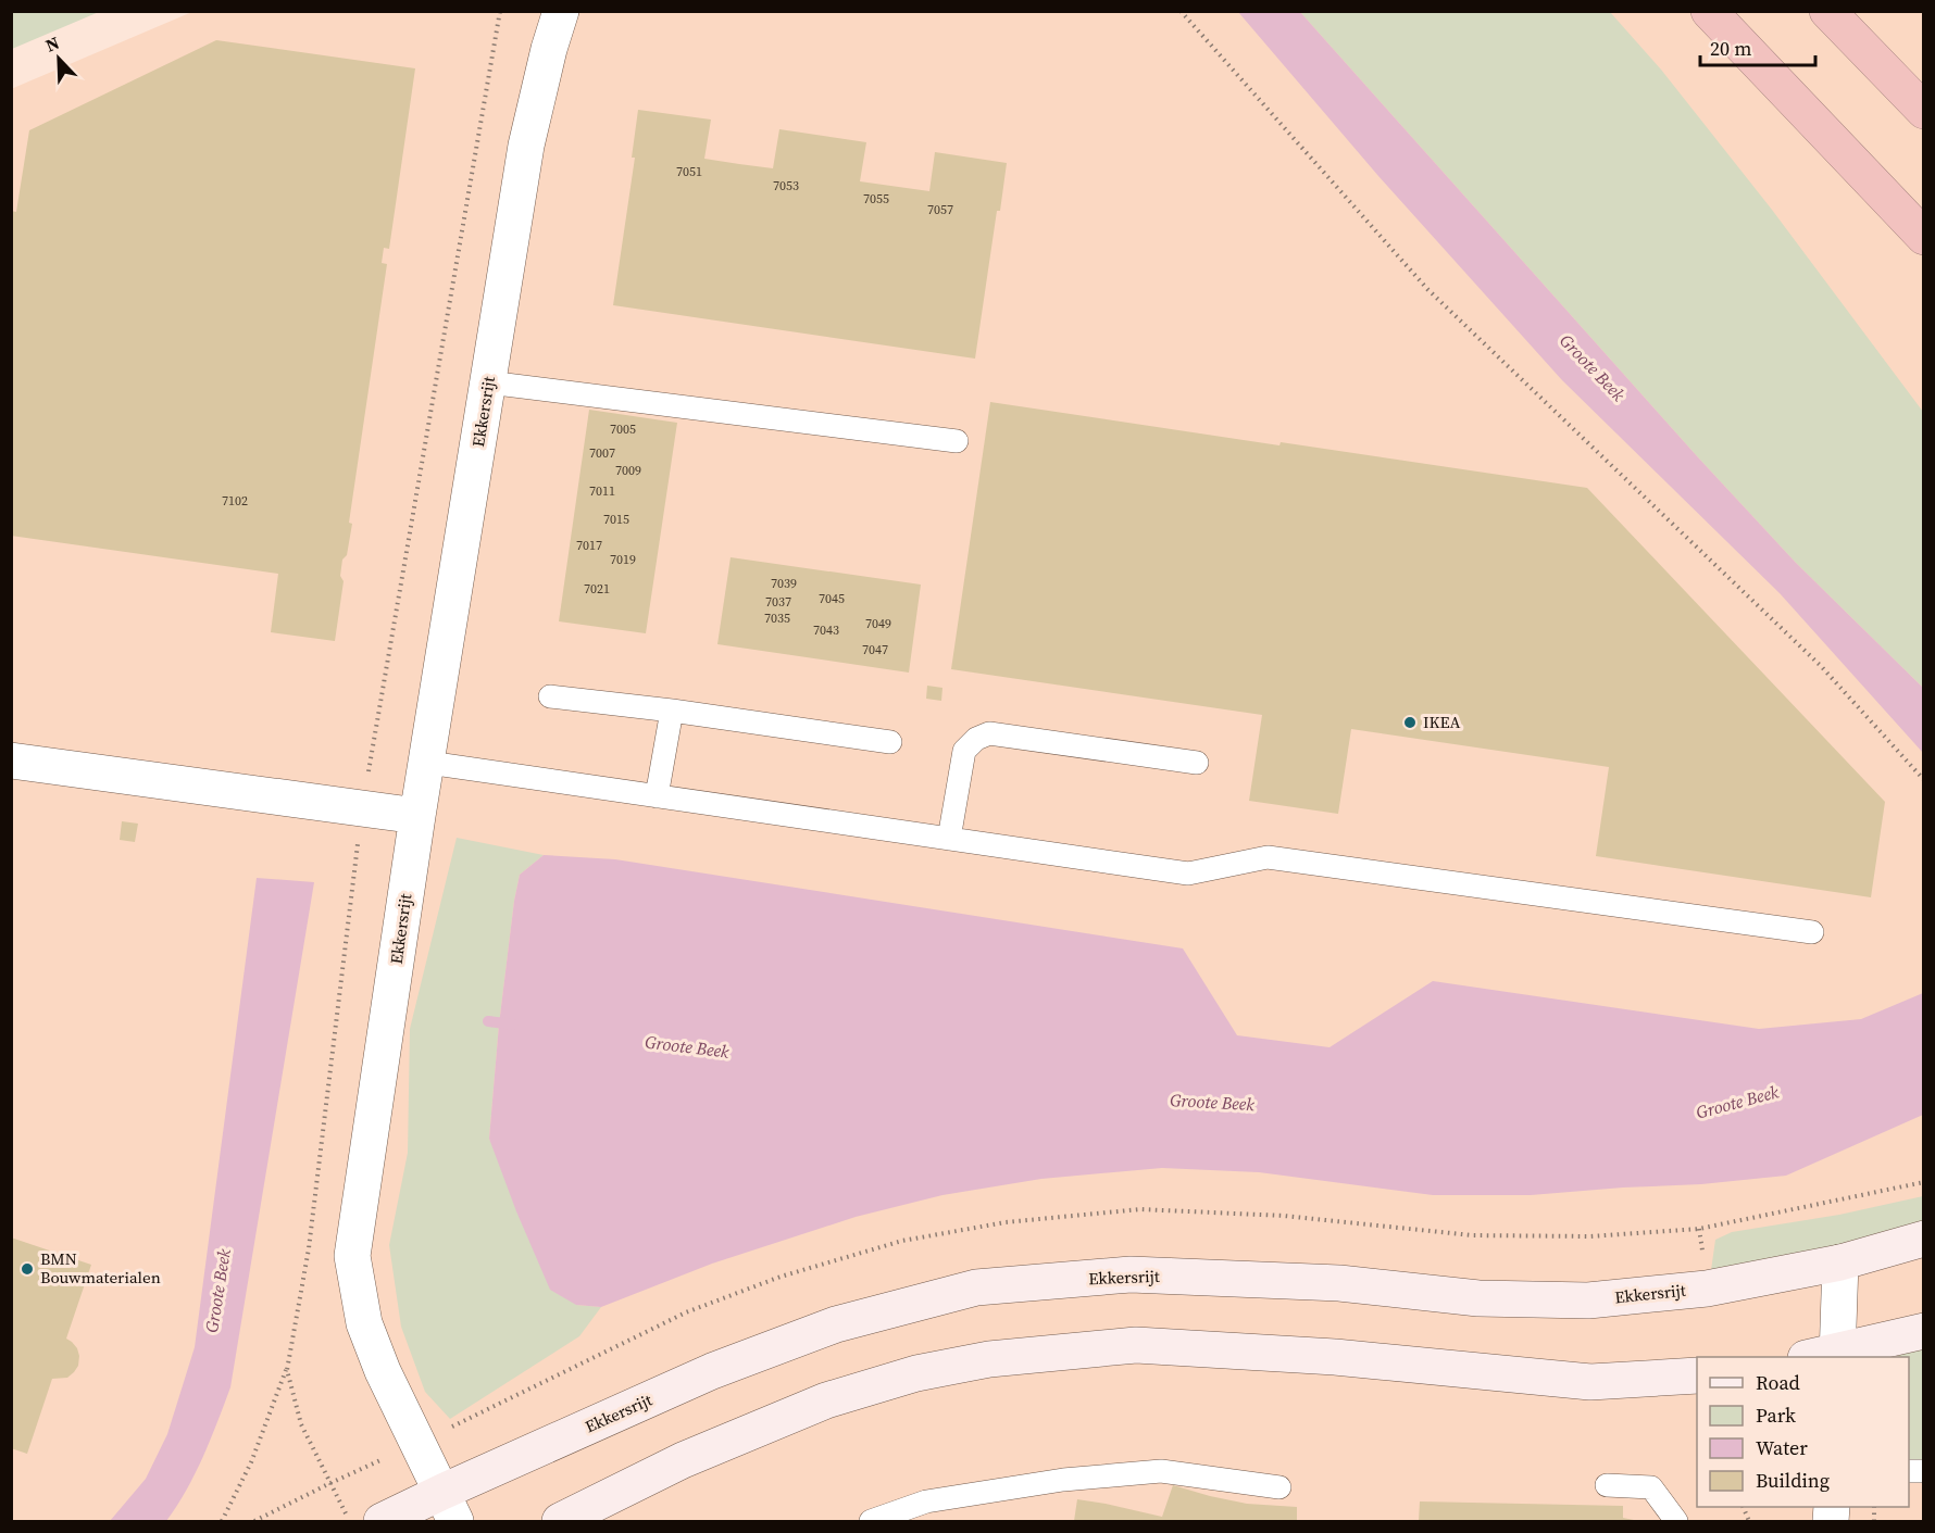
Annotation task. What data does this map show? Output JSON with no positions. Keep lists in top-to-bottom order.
{
  "streets": {
    "main road": ["Ekkersrijt"]
  },
  "water": ["Groote Beek"],
  "places": ["IKEA", "BMN Bouwmaterialen"],
  "house_numbers": [
    "7051",
    "7053",
    "7055",
    "7057",
    "7005",
    "7007",
    "7009",
    "7011",
    "7102",
    "7015",
    "7017",
    "7019",
    "7039",
    "7021",
    "7045",
    "7037",
    "7035",
    "7049",
    "7043",
    "7047"
  ],
  "legend": [
    "Road",
    "Park",
    "Water",
    "Building"
  ],
  "scale_bar": "20 m",
  "north": "top left"
}
